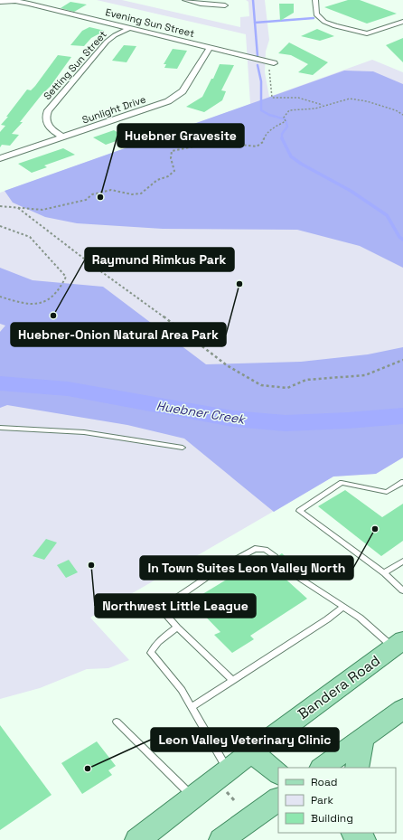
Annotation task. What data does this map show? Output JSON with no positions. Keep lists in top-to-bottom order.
{
  "streets": {
    "main road": ["Bandera Road"],
    "street": ["Evening Sun Street", "Setting Sun Street", "Sunlight Drive"]
  },
  "crossings": [
    ["Evening Sun Street", "Setting Sun Street"],
    ["Evening Sun Street", "Sunlight Drive"],
    ["Setting Sun Street", "Sunlight Drive"]
  ],
  "water": ["Huebner Creek"],
  "places": [
    "Huebner Gravesite",
    "Huebner-Onion Natural Area Park",
    "Raymund Rimkus Park",
    "In Town Suites Leon Valley North",
    "Northwest Little League",
    "Leon Valley Veterinary Clinic"
  ],
  "legend": ["Road", "Park", "Building"]
}
